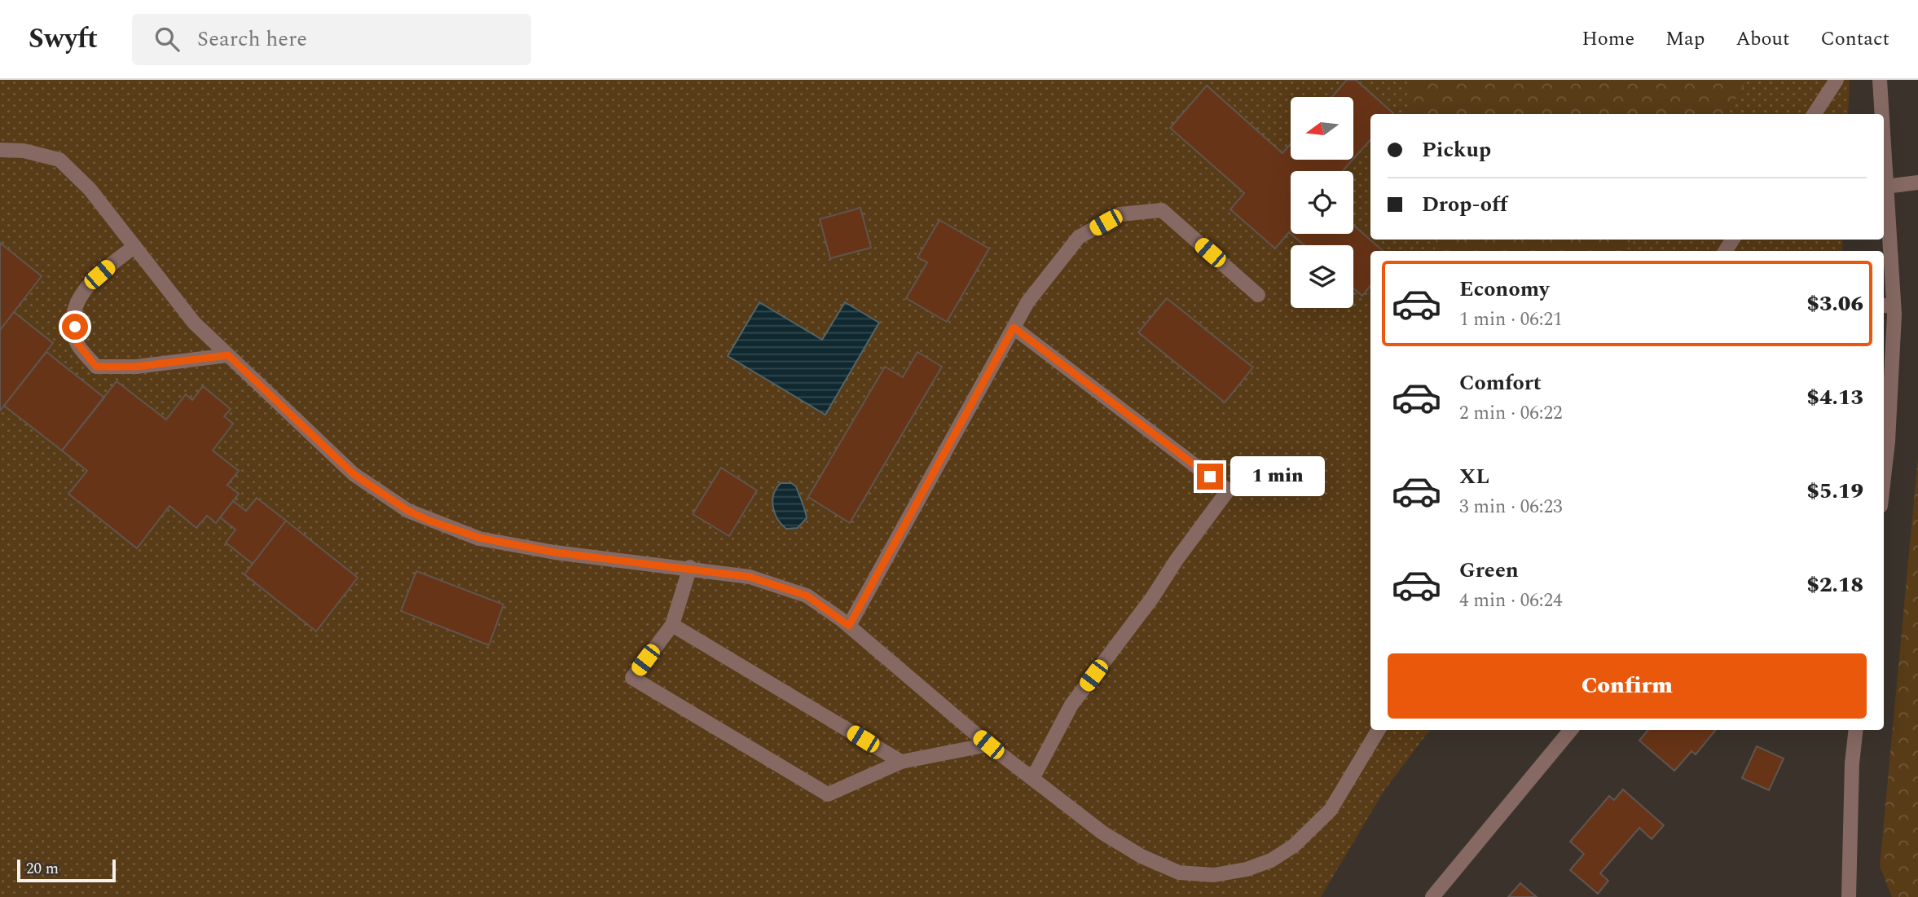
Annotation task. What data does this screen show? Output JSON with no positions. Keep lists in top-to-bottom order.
{
  "scale_bar": "20 m",
  "north": "left",
  "page": {
    "header": "Swyft",
    "search": "Search here",
    "nav": [
      "Home",
      "Map",
      "About",
      "Contact"
    ],
    "banner": ["Pickup", "Drop-off"],
    "list": [
      {
        "name": "Economy",
        "note": "1 min · 06:21",
        "value": "$3.06"
      },
      {
        "name": "Comfort",
        "note": "2 min · 06:22",
        "value": "$4.13"
      },
      {
        "name": "XL",
        "note": "3 min · 06:23",
        "value": "$5.19"
      },
      {
        "name": "Green",
        "note": "4 min · 06:24",
        "value": "$2.18"
      }
    ],
    "bubble": "1 min",
    "buttons": "Confirm",
    "scale": "20 m"
  }
}
